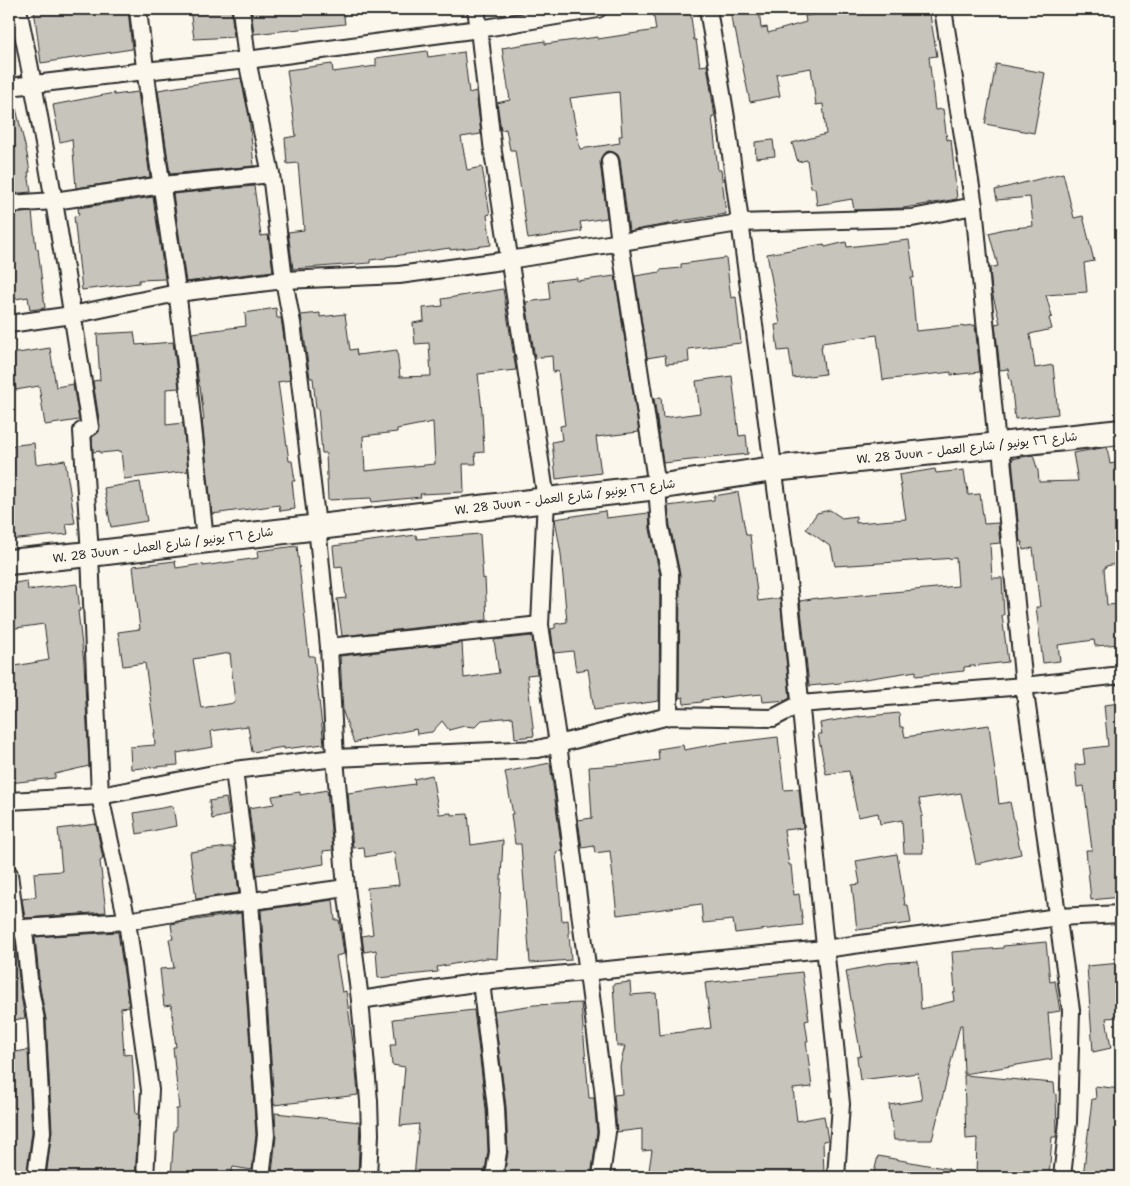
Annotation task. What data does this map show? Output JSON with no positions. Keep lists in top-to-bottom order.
{
  "streets": {
    "street": ["W. 28 Juun - شارع ٢٦ يونيو / شارع العمل"]
  }
}
